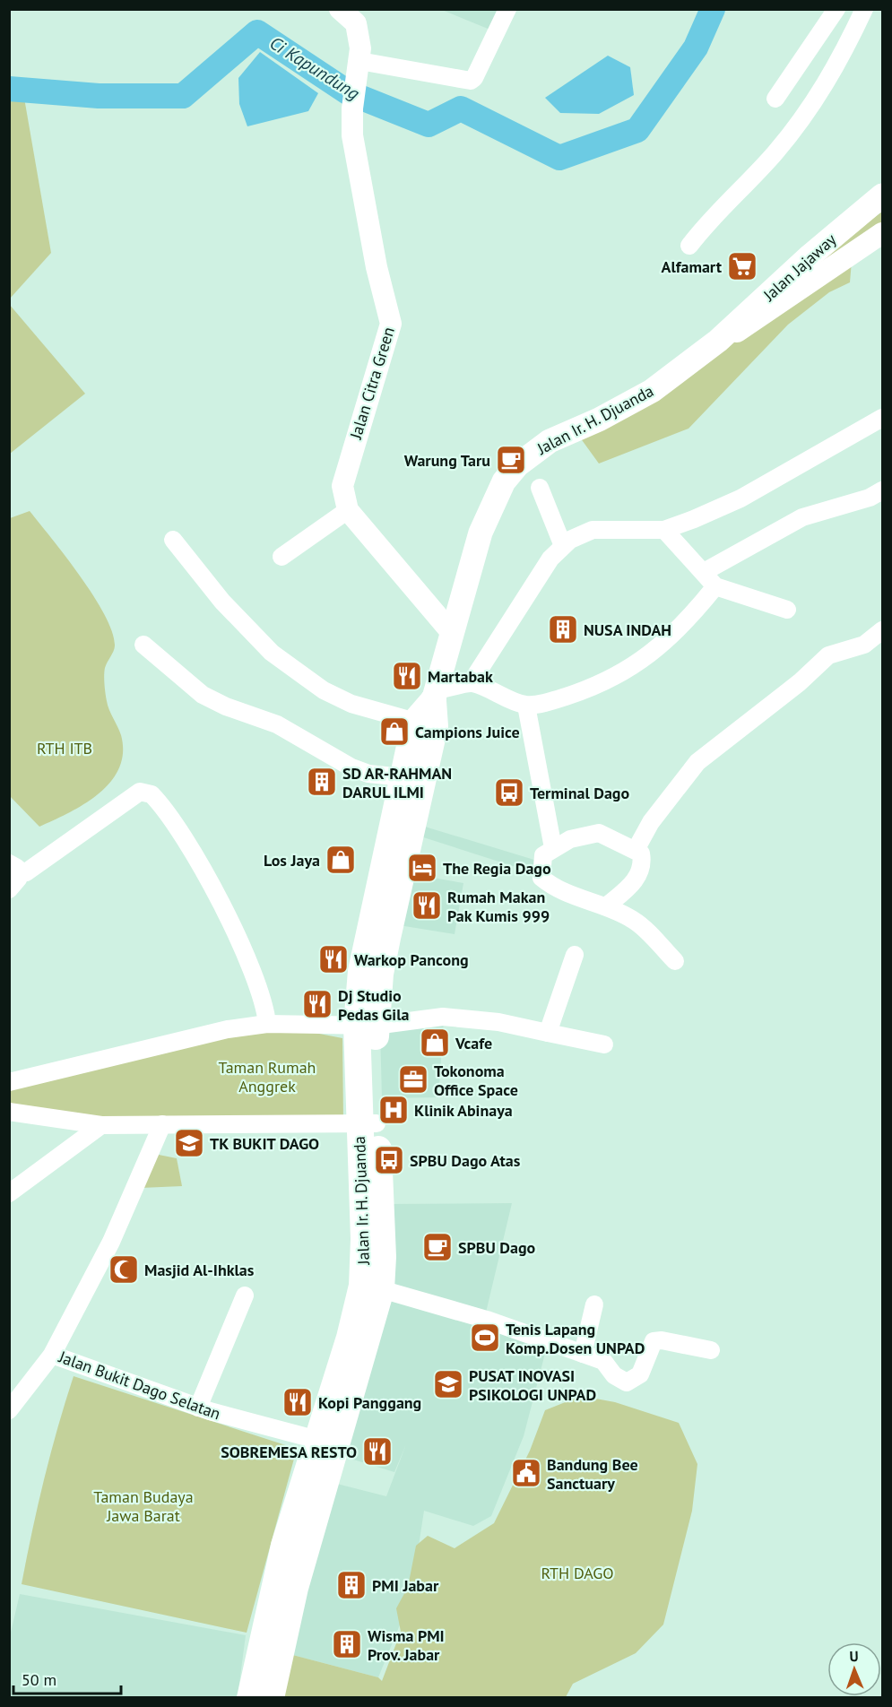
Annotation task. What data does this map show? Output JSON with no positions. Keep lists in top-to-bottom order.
{
  "streets": {
    "main road": ["Jalan Jajaway", "Jalan Ir. H. Djuanda"],
    "street": ["Jalan Citra Green", "Jalan Bukit Dago Selatan"]
  },
  "crossings": [
    ["Jalan Jajaway", "Jalan Ir. H. Djuanda"],
    ["Jalan Citra Green", "Jalan Ir. H. Djuanda"],
    ["Jalan Ir. H. Djuanda", "Jalan Bukit Dago Selatan"]
  ],
  "water": ["Ci Kapundung"],
  "parks": [
    "RTH ITB",
    "Taman Rumah Anggrek",
    "Taman Budaya Jawa Barat",
    "RTH DAGO"
  ],
  "places": {
    "supermarket": ["Alfamart"],
    "cafe": ["Warung Taru", "SPBU Dago"],
    "building": [
      "NUSA INDAH",
      "SD AR-RAHMAN DARUL ILMI",
      "PMI Jabar",
      "Wisma PMI Prov. Jabar"
    ],
    "restaurant": [
      "Martabak",
      "Rumah Makan Pak Kumis 999",
      "Warkop Pancong",
      "Dj Studio Pedas Gila",
      "Kopi Panggang",
      "SOBREMESA RESTO"
    ],
    "shop": ["Campions Juice", "Los Jaya", "Vcafe"],
    "bus stop": ["Terminal Dago", "SPBU Dago Atas"],
    "hotel": ["The Regia Dago"],
    "office": ["Tokonoma Office Space"],
    "hospital": ["Klinik Abinaya"],
    "school or university": ["TK BUKIT DAGO", "PUSAT INOVASI PSIKOLOGI UNPAD"],
    "mosque": ["Masjid Al-Ihklas"],
    "sports": ["Tenis Lapang Komp.Dosen UNPAD"],
    "public building": ["Bandung Bee Sanctuary"]
  },
  "scale_bar": "50 m",
  "north": "top"
}
